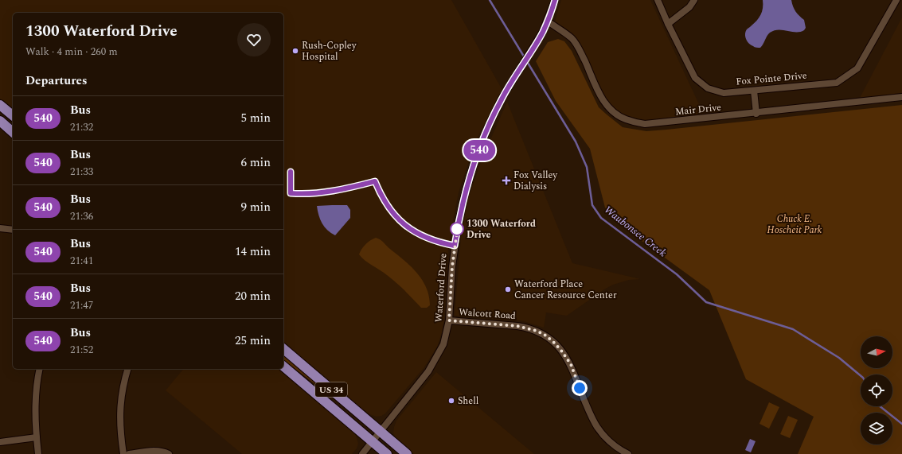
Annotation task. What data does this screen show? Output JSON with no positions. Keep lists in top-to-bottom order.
{
  "streets": {
    "main road": ["US 34"],
    "street": [
      "Fox Pointe Drive",
      "Mair Drive",
      "Waterford Drive",
      "Walcott Road"
    ]
  },
  "crossings": [
    ["Mair Drive", "Waterford Drive"],
    ["Waterford Drive", "Walcott Road"],
    ["Waterford Drive", "US 34"]
  ],
  "water": ["Waubonsee Creek"],
  "parks": ["Chuck E. Hoscheit Park"],
  "places": {
    "other": [
      "Rush-Copley Hospital",
      "1300 Waterford Drive",
      "Waterford Place Cancer Resource Center",
      "Shell"
    ],
    "health": ["Fox Valley Dialysis"]
  },
  "lines": ["bus line 540"],
  "north": "right",
  "page": {
    "on_map": "540",
    "heading": [
      ["1300 Waterford Drive", "Walk · 4 min · 260 m"],
      "Departures"
    ],
    "list": [
      {
        "mark": "540",
        "name": "Bus",
        "note": "21:32",
        "value": "5 min"
      },
      {
        "mark": "540",
        "name": "Bus",
        "note": "21:33",
        "value": "6 min"
      },
      {
        "mark": "540",
        "name": "Bus",
        "note": "21:36",
        "value": "9 min"
      },
      {
        "mark": "540",
        "name": "Bus",
        "note": "21:41",
        "value": "14 min"
      },
      {
        "mark": "540",
        "name": "Bus",
        "note": "21:47",
        "value": "20 min"
      },
      {
        "mark": "540",
        "name": "Bus",
        "note": "21:52",
        "value": "25 min"
      }
    ]
  }
}
